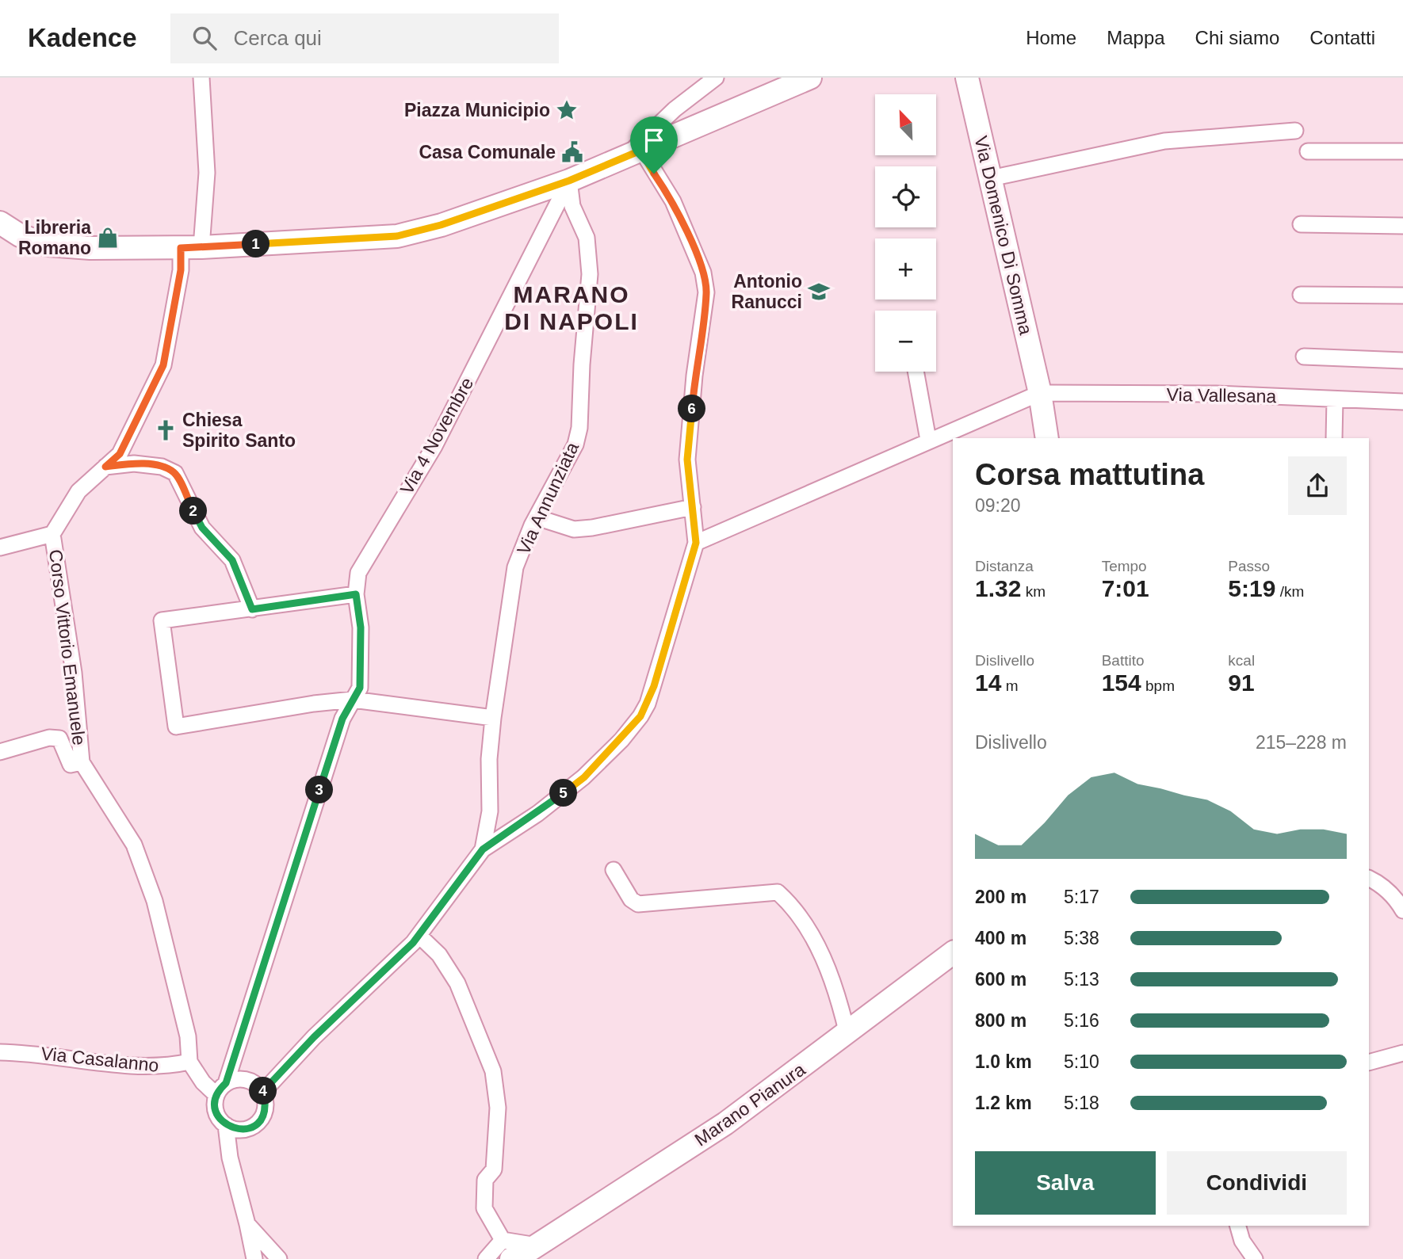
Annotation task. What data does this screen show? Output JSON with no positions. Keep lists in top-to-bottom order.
{
  "streets": {
    "street": [
      "Via Domenico Di Somma",
      "Via Vallesana",
      "Via 4 Novembre",
      "Via Annunziata",
      "Corso Vittorio Emanuele",
      "Via Casalanno",
      "Marano Pianura"
    ]
  },
  "crossings": [
    ["Via Domenico Di Somma", "Via Vallesana"],
    ["Via 4 Novembre", "Via Annunziata"],
    ["Corso Vittorio Emanuele", "Via Casalanno"]
  ],
  "districts": ["MARANO DI NAPOLI"],
  "places": {
    "place": ["Piazza Municipio"],
    "public building": ["Casa Comunale"],
    "shop": ["Libreria Romano"],
    "school or university": ["Antonio Ranucci"],
    "church": ["Chiesa Spirito Santo"]
  },
  "north": "top left",
  "page": {
    "header": "Kadence",
    "search": "Cerca qui",
    "nav": [
      "Home",
      "Mappa",
      "Chi siamo",
      "Contatti"
    ],
    "map_buttons": ["+", "−"],
    "pins": [
      "1",
      "6",
      "2",
      "3",
      "5",
      "4"
    ],
    "heading": ["Corsa mattutina", "09:20"],
    "stats": [
      ["Distanza", "1.32 km"],
      ["Tempo", "7:01"],
      ["Passo", "5:19 /km"],
      ["Dislivello", "14 m"],
      ["Battito", "154 bpm"],
      ["kcal", "91"]
    ],
    "chart": ["Dislivello", "215–228 m"],
    "list": [
      {
        "name": "200 m",
        "note": "5:17"
      },
      {
        "name": "400 m",
        "note": "5:38"
      },
      {
        "name": "600 m",
        "note": "5:13"
      },
      {
        "name": "800 m",
        "note": "5:16"
      },
      {
        "name": "1.0 km",
        "note": "5:10"
      },
      {
        "name": "1.2 km",
        "note": "5:18"
      }
    ],
    "buttons": ["Salva", "Condividi"]
  }
}
